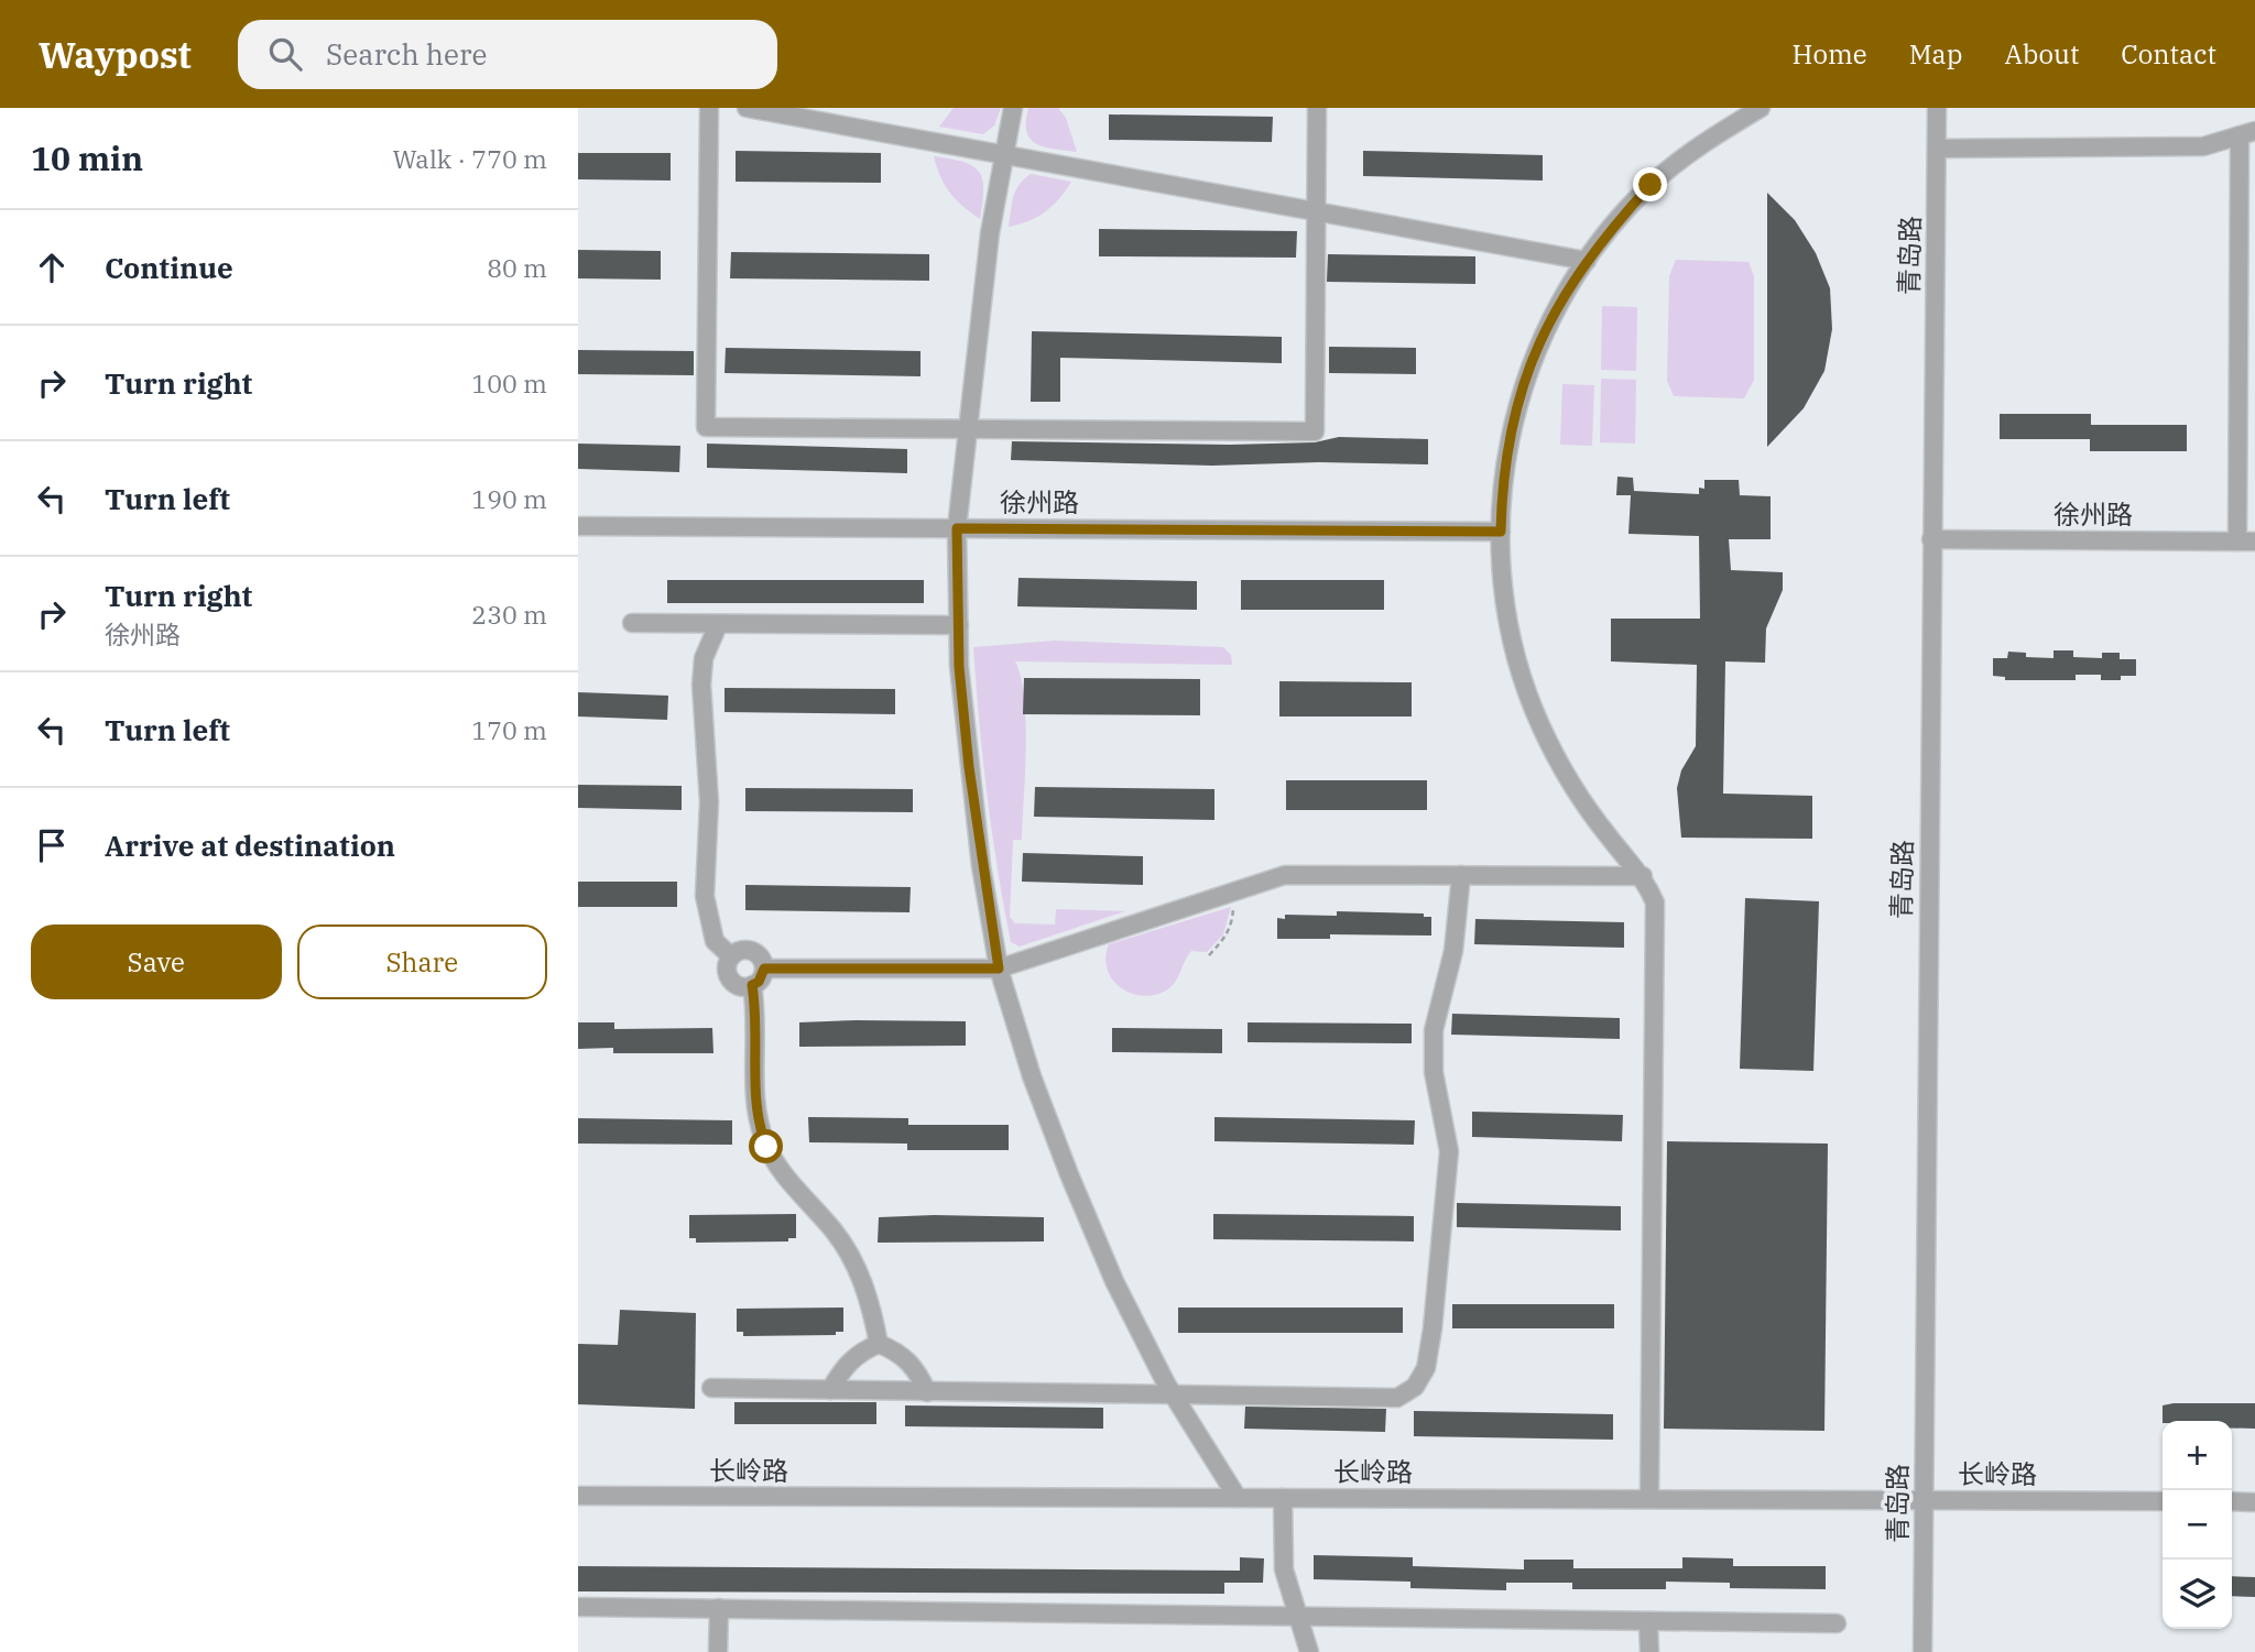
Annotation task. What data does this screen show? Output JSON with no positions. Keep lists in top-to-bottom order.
{
  "streets": {
    "street": ["青岛路", "徐州路", "长岭路"]
  },
  "crossings": [
    ["青岛路", "徐州路"],
    ["青岛路", "长岭路"]
  ],
  "page": {
    "header": "Waypost",
    "search": "Search here",
    "nav": [
      "Home",
      "Map",
      "About",
      "Contact"
    ],
    "heading": ["10 min", "Walk · 770 m"],
    "list": [
      ["Continue", "80 m"],
      ["Turn right", "100 m"],
      ["Turn left", "190 m"],
      ["Turn right", "徐州路", "230 m"],
      ["Turn left", "170 m"],
      "Arrive at destination"
    ],
    "buttons": ["Save", "Share"],
    "map_buttons": ["+", "−"]
  }
}
